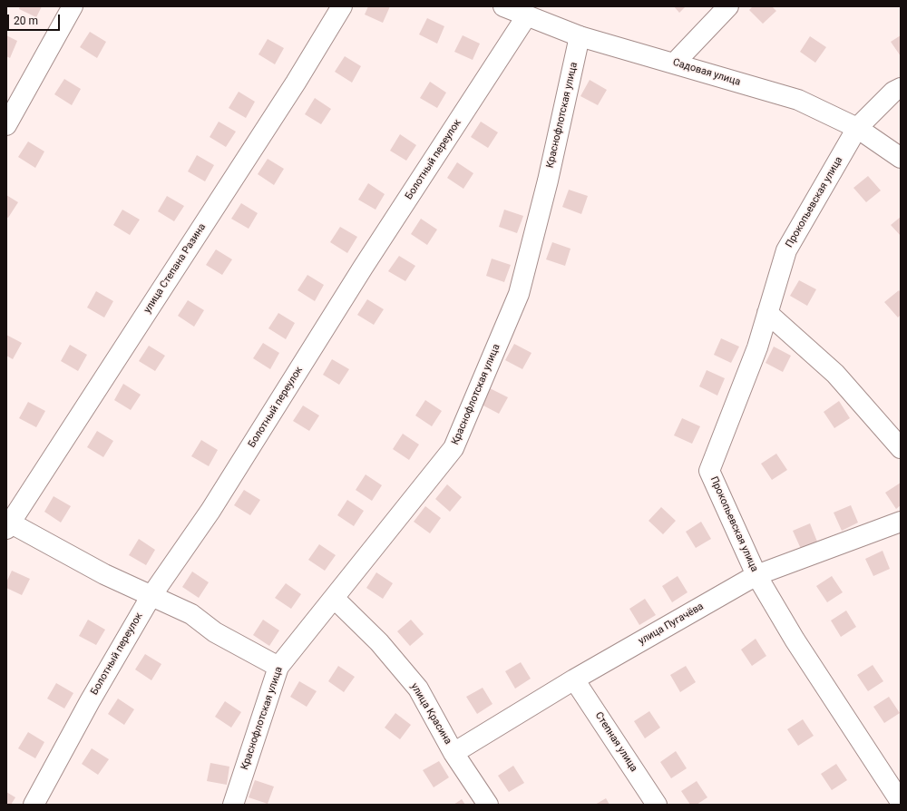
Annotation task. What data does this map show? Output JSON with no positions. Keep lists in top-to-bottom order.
{
  "streets": {
    "street": [
      "Садовая улица",
      "Краснофлотская улица",
      "Болотный переулок",
      "Прокопьевская улица",
      "улица Степана Разина",
      "улица Пугачёва",
      "улица Красина",
      "Степная улица"
    ]
  },
  "crossings": [
    ["Садовая улица", "Краснофлотская улица"],
    ["Садовая улица", "Болотный переулок"],
    ["Садовая улица", "Прокопьевская улица"],
    ["Краснофлотская улица", "улица Красина"],
    ["Прокопьевская улица", "улица Пугачёва"],
    ["улица Пугачёва", "улица Красина"],
    ["улица Пугачёва", "Степная улица"]
  ],
  "scale_bar": "20 m"
}
